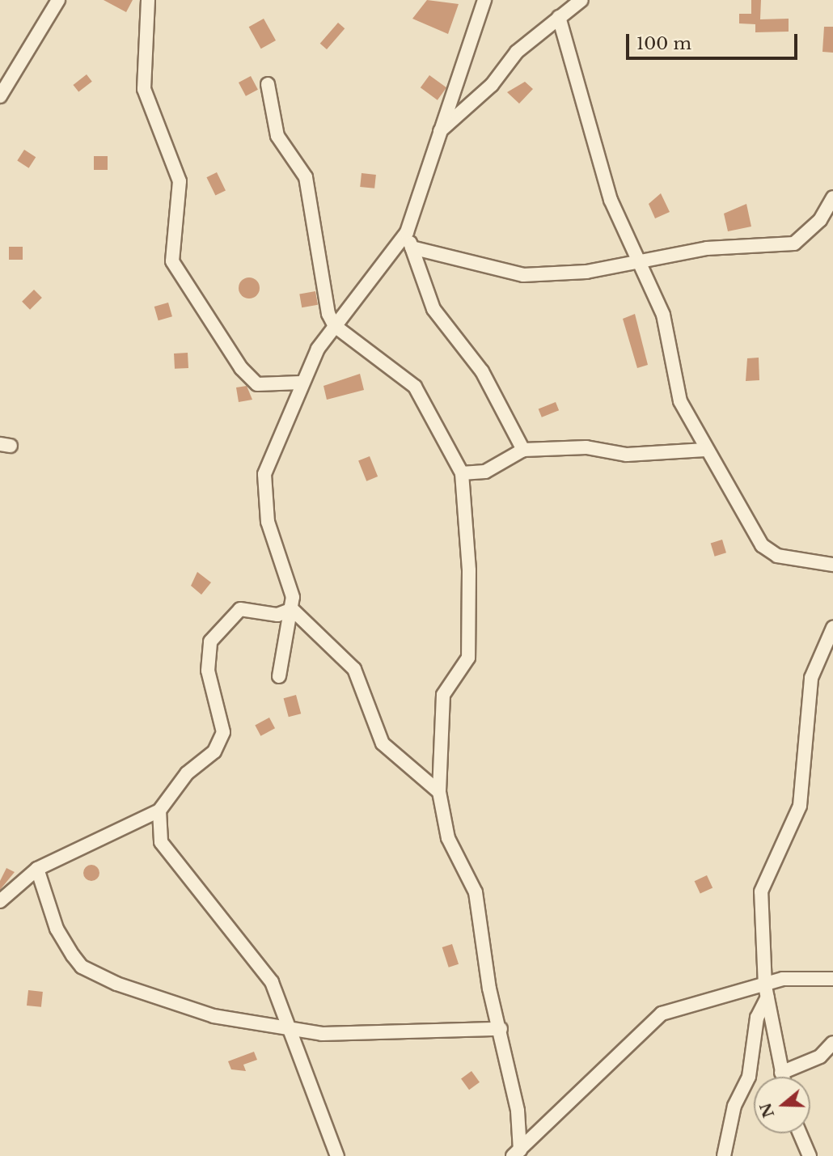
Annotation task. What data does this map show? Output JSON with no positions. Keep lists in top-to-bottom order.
{
  "scale_bar": "100 m",
  "north": "left"
}
